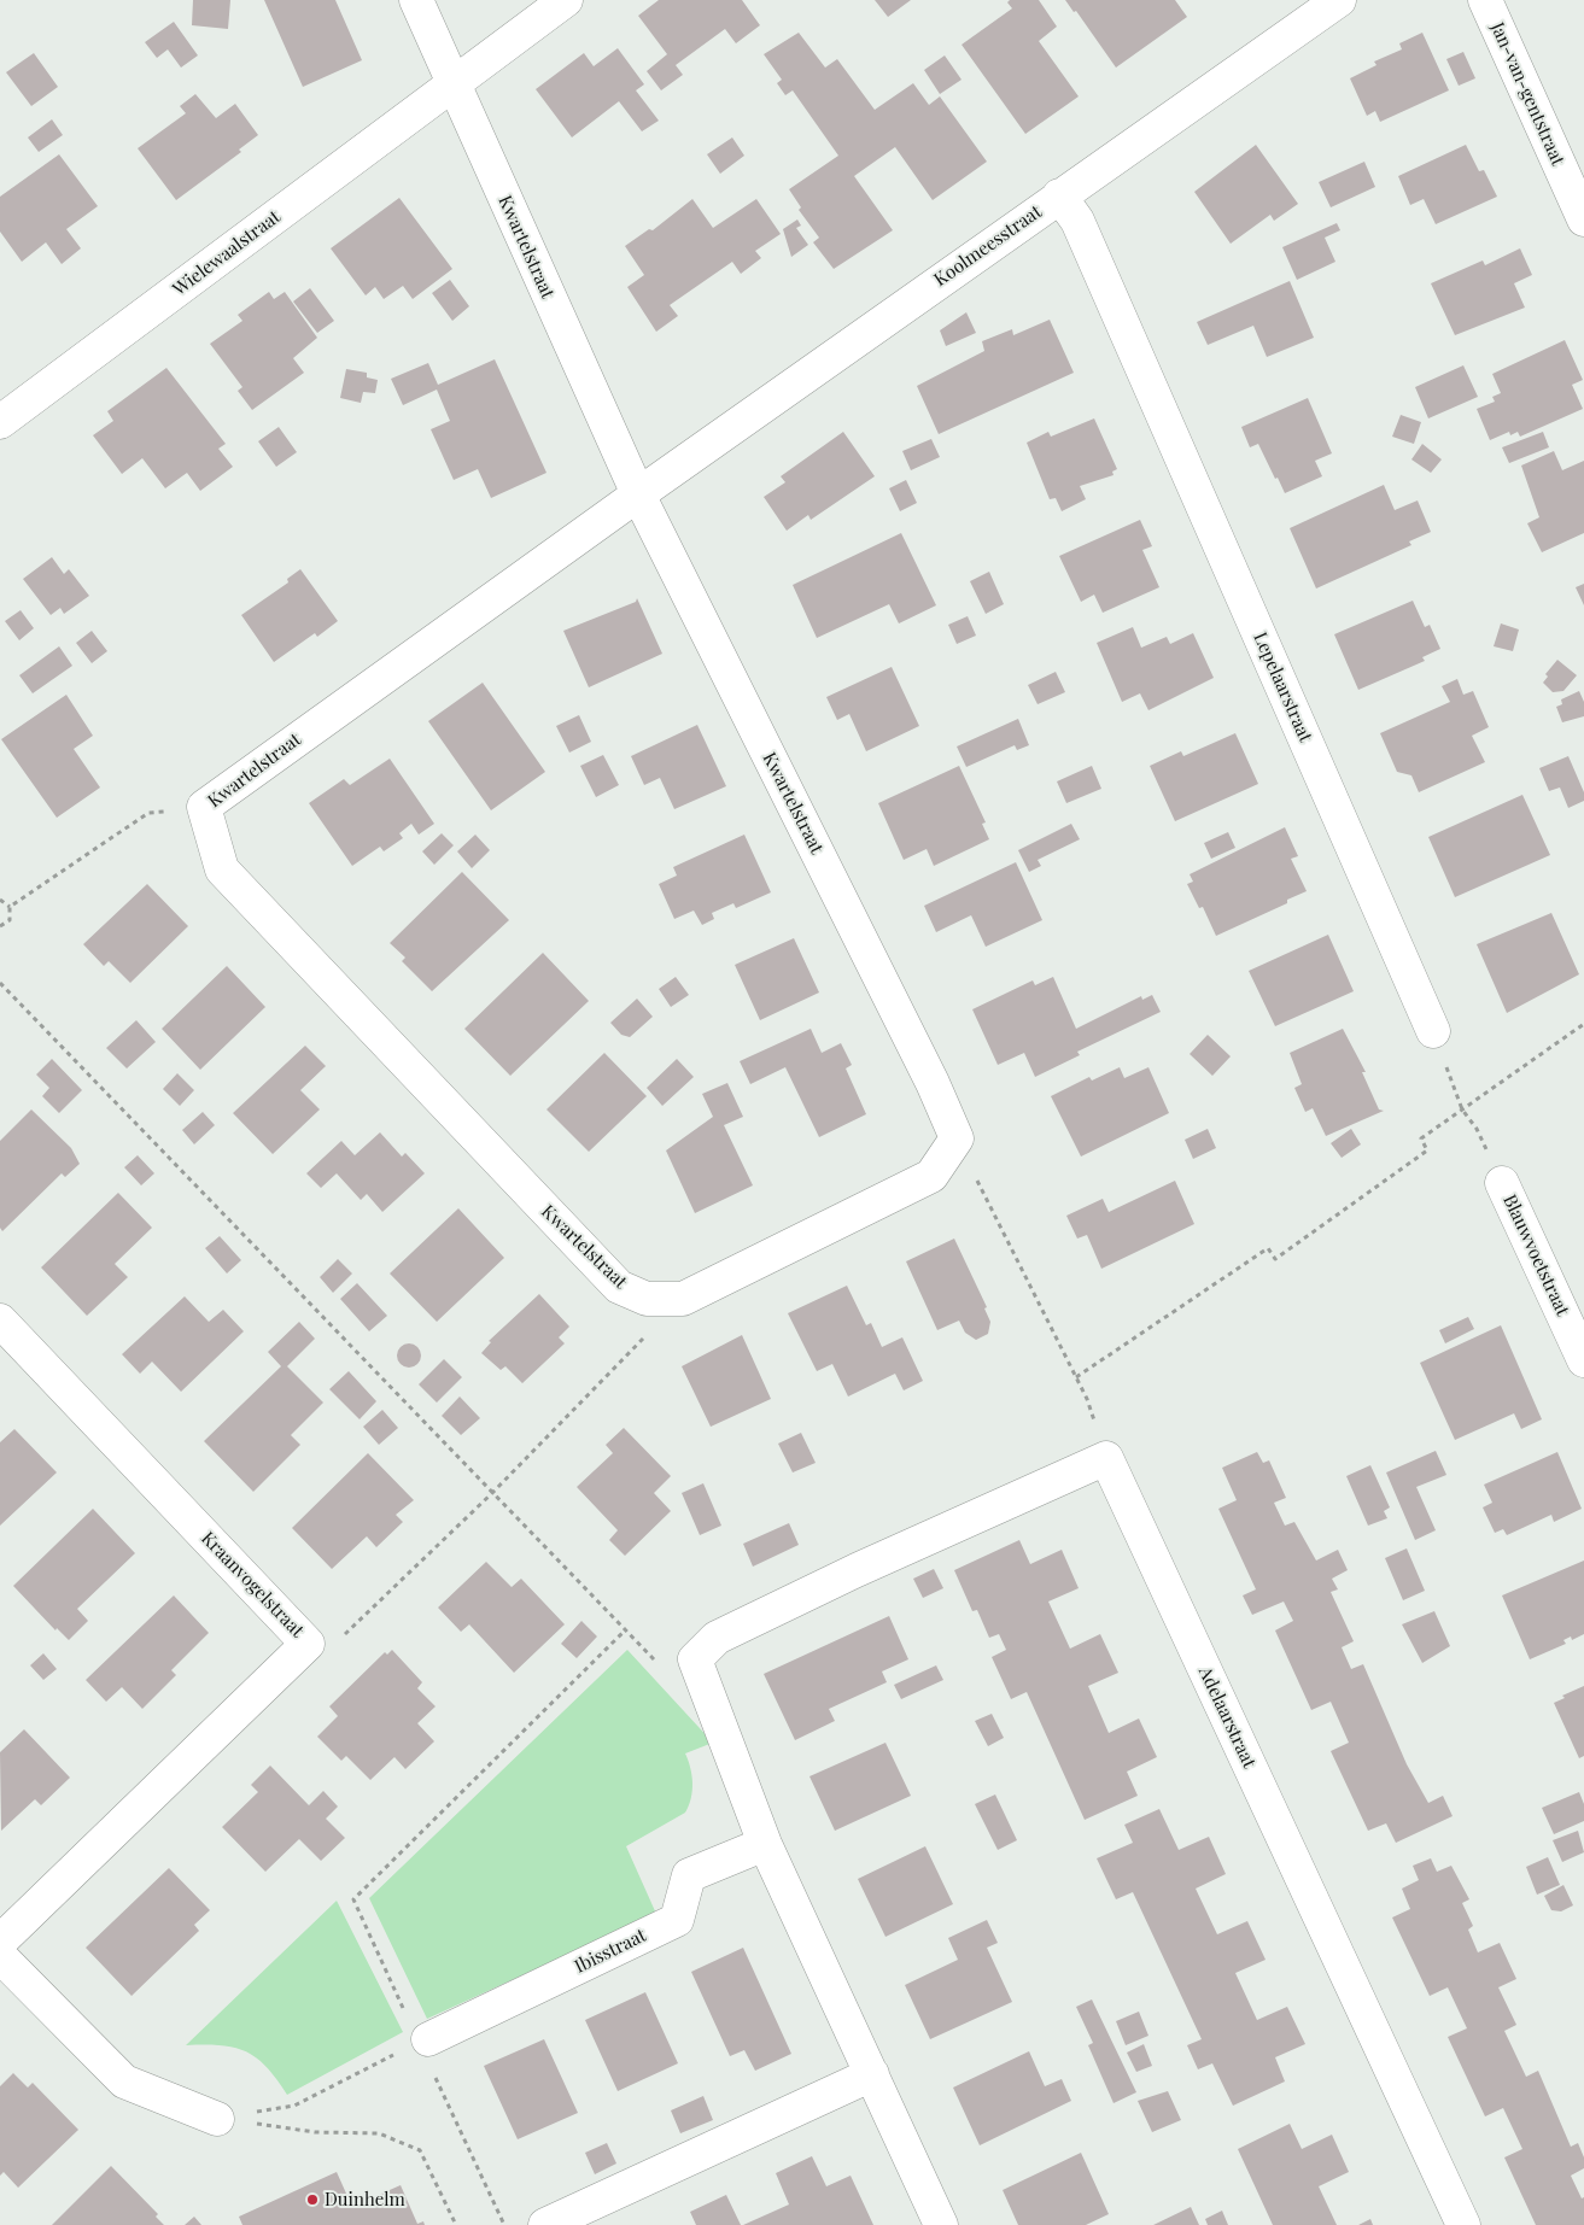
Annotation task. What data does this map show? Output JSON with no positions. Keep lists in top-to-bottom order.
{
  "streets": {
    "street": [
      "Jan-van-gentstraat",
      "Koolmeesstraat",
      "Kwartelstraat",
      "Wielewaalstraat",
      "Lepelaarstraat",
      "Blauwvoetstraat",
      "Kraanvogelstraat",
      "Adelaarstraat",
      "Ibisstraat"
    ]
  },
  "crossings": [
    ["Koolmeesstraat", "Kwartelstraat"],
    ["Koolmeesstraat", "Lepelaarstraat"],
    ["Kwartelstraat", "Wielewaalstraat"]
  ],
  "places": ["Duinhelm"]
}
